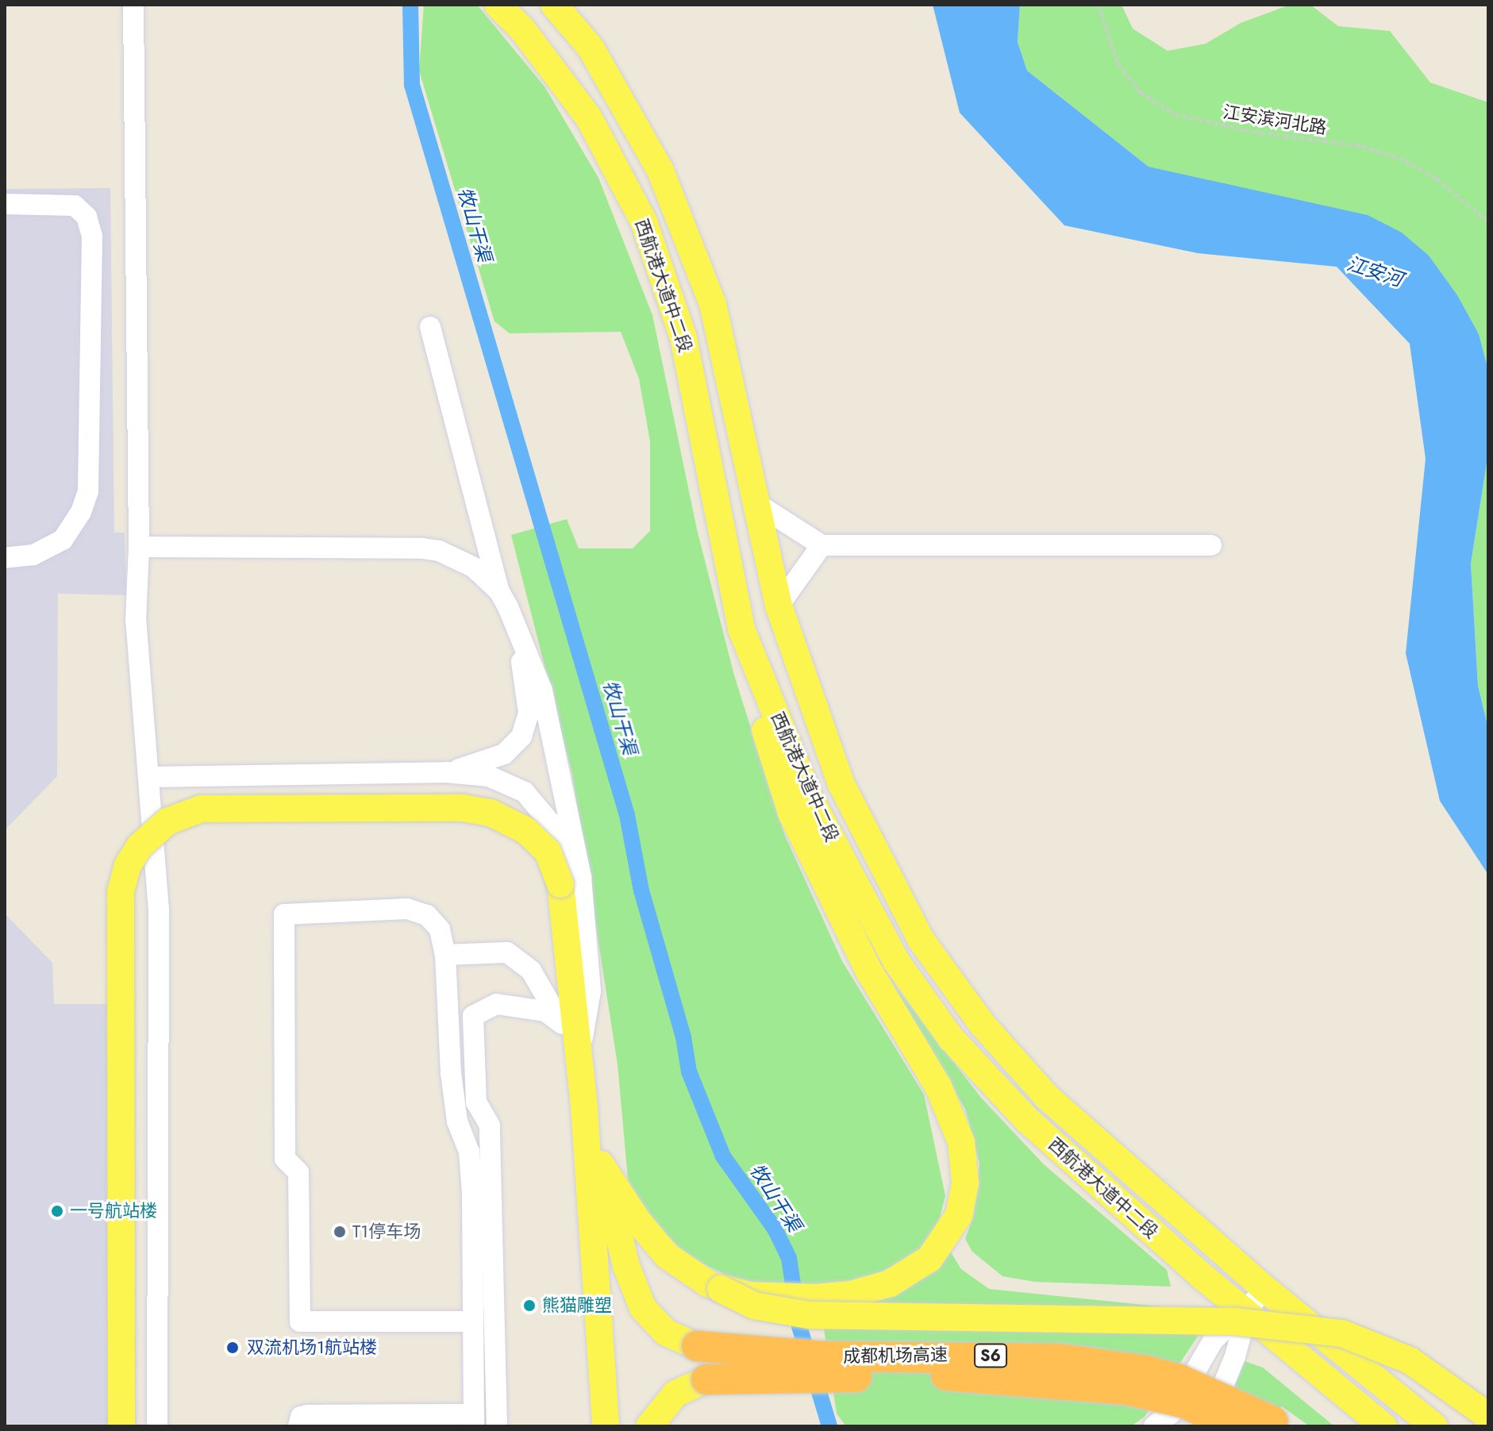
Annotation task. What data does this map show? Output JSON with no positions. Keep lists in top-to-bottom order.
{
  "streets": {
    "highway": ["成都机场高速", "S6"],
    "main road": ["西航港大道中二段"],
    "path": ["江安滨河北路"]
  },
  "water": ["牧山干渠", "江安河"],
  "places": [
    "一号航站楼",
    "T1停车场",
    "熊猫雕塑",
    "双流机场1航站楼"
  ]
}
